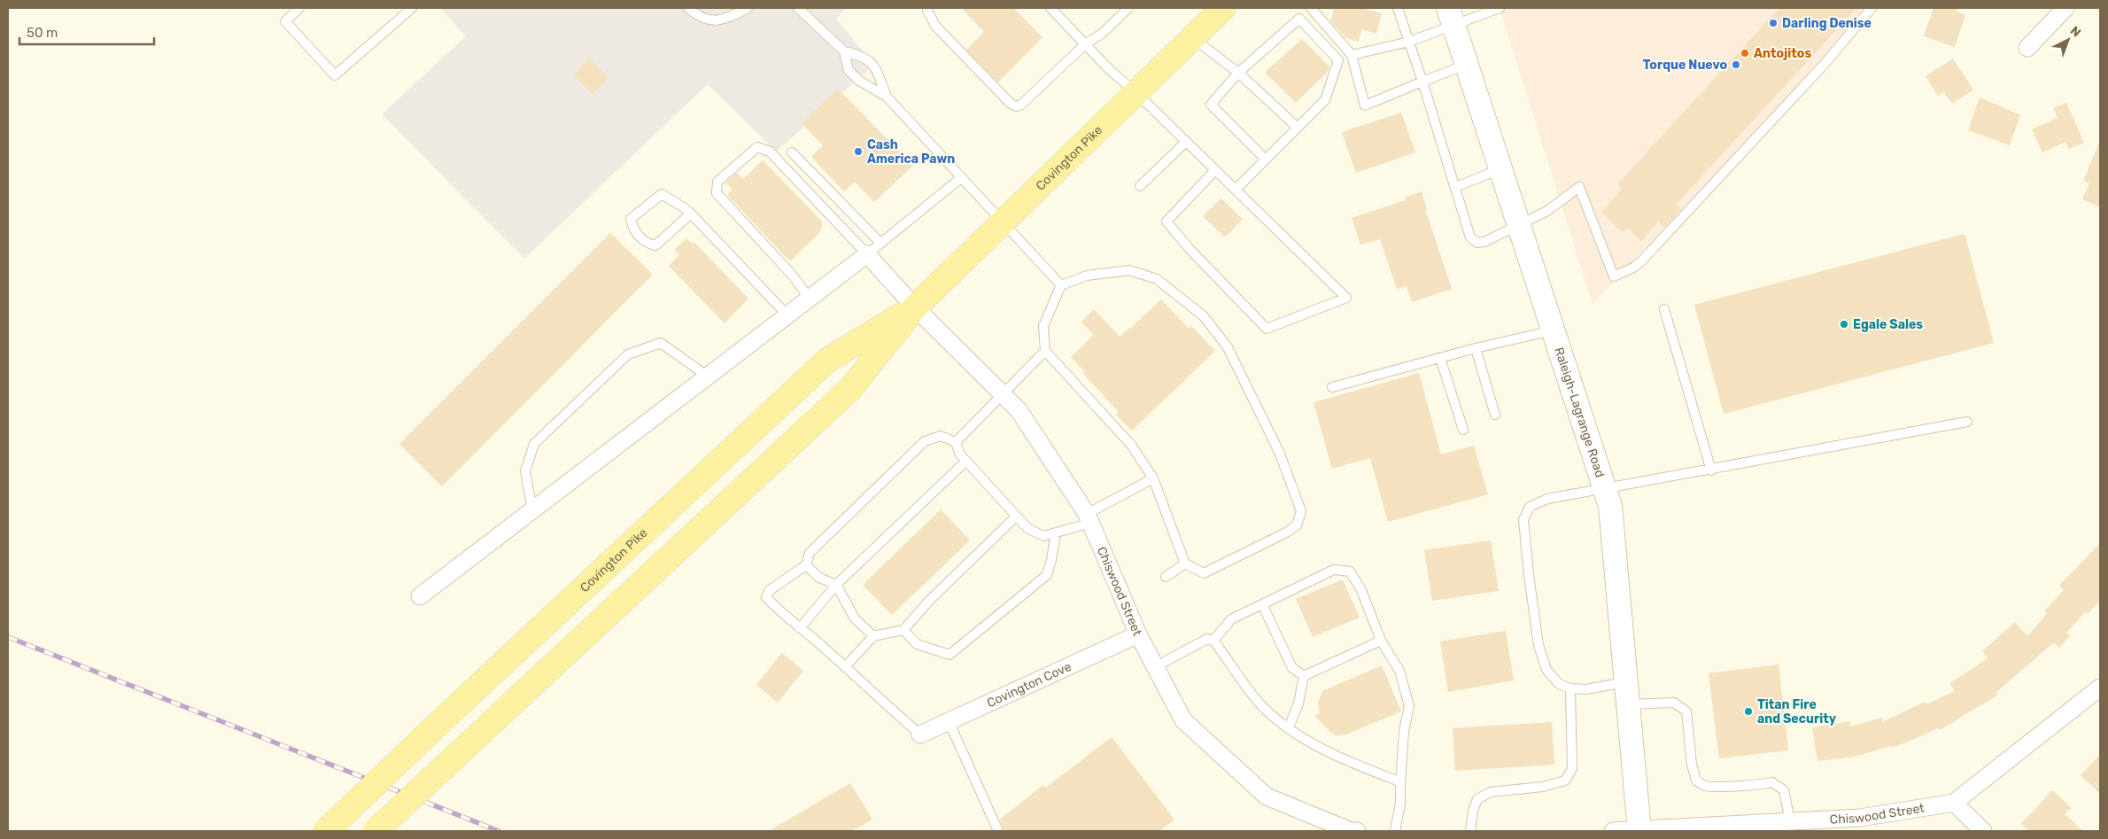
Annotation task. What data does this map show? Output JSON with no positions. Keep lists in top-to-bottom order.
{
  "streets": {
    "main road": ["Covington Pike", "Raleigh-Lagrange Road"],
    "street": ["Chiswood Street", "Covington Cove"]
  },
  "crossings": [
    ["Covington Pike", "Chiswood Street"],
    ["Raleigh-Lagrange Road", "Chiswood Street"],
    ["Chiswood Street", "Covington Cove"]
  ],
  "places": [
    "Darling Denise",
    "Antojitos",
    "Torque Nuevo",
    "Cash America Pawn",
    "Egale Sales",
    "Titan Fire and Security"
  ],
  "scale_bar": "50 m",
  "north": "top right"
}
